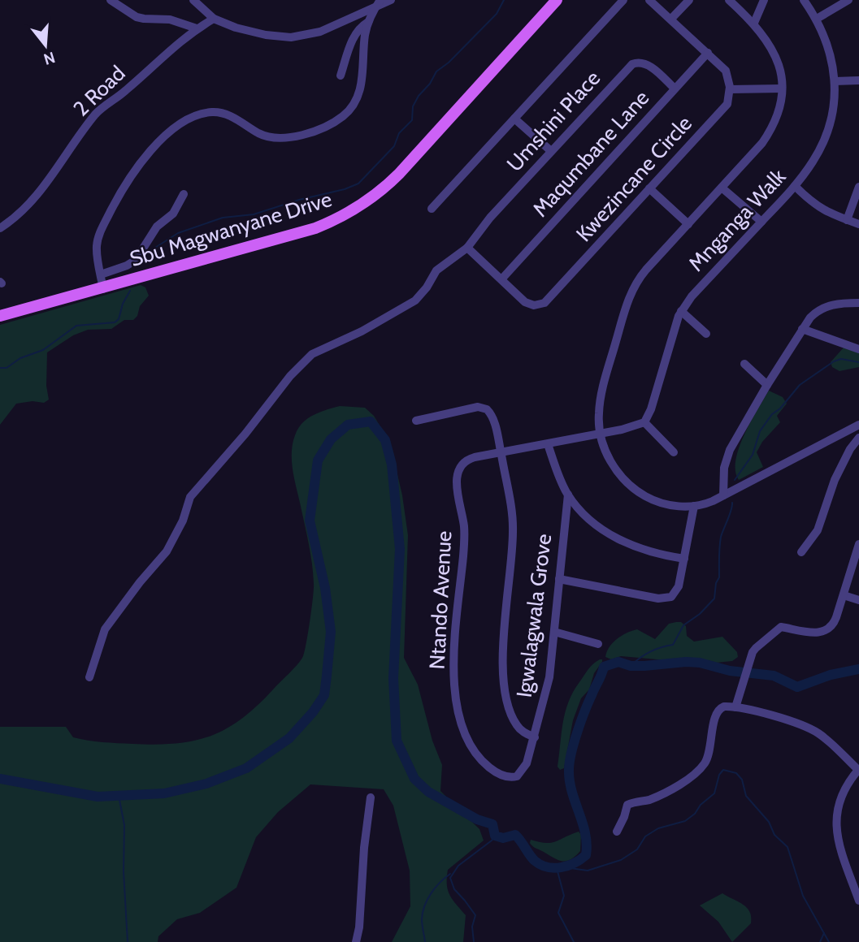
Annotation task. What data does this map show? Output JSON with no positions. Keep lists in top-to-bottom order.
{
  "streets": {
    "main road": ["Sbu Magwanyane Drive"],
    "street": [
      "2 Road",
      "Umshini Place",
      "Maqumbane Lane",
      "Kwezincane Circle",
      "Mnganga Walk",
      "Ntando Avenue",
      "Igwalagwala Grove"
    ]
  },
  "crossings": [
    ["Umshini Place", "Maqumbane Lane"],
    ["Umshini Place", "Kwezincane Circle"],
    ["Maqumbane Lane", "Kwezincane Circle"],
    ["Ntando Avenue", "Igwalagwala Grove"]
  ],
  "north": "bottom"
}
